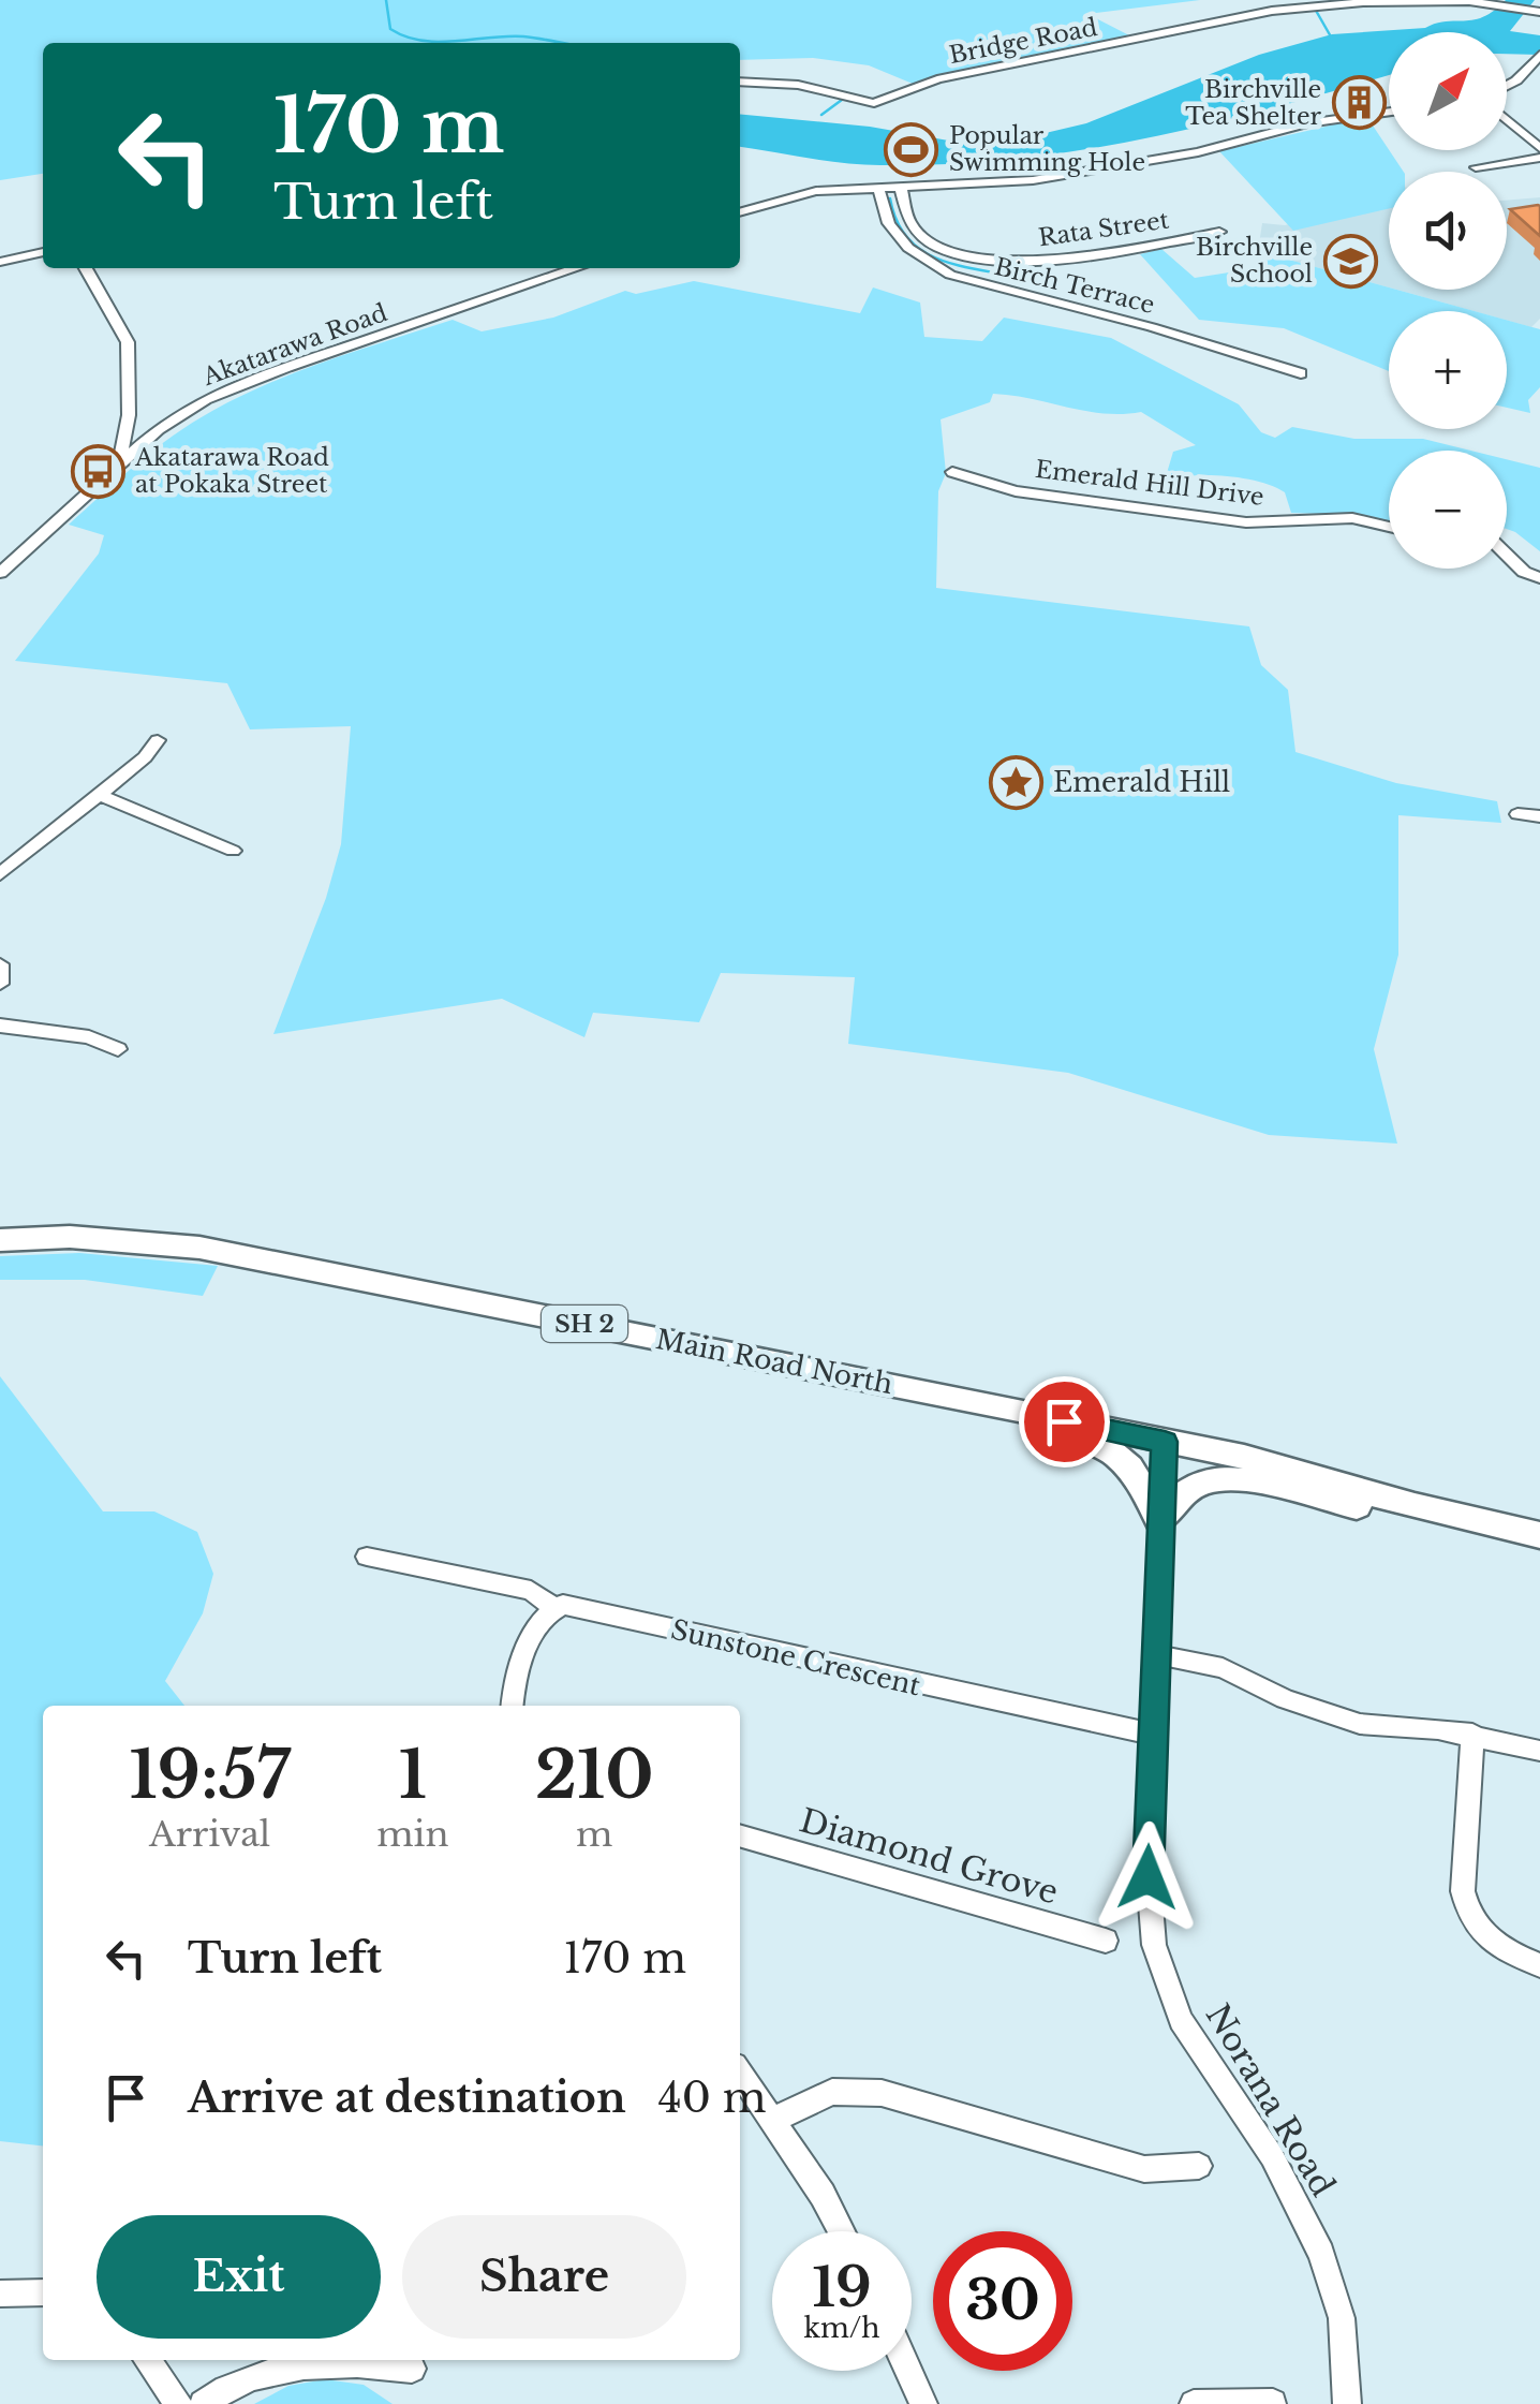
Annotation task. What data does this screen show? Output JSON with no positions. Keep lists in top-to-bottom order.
{
  "streets": {
    "highway": ["SH 2", "Main Road North"],
    "street": [
      "Bridge Road",
      "Rata Street",
      "Birch Terrace",
      "Akatarawa Road",
      "Emerald Hill Drive",
      "Sunstone Crescent",
      "Diamond Grove",
      "Norana Road"
    ]
  },
  "crossings": [
    ["Main Road North", "Norana Road"],
    ["Sunstone Crescent", "Norana Road"]
  ],
  "places": {
    "building": ["Birchville Tea Shelter"],
    "sports": ["Popular Swimming Hole"],
    "school or university": ["Birchville School"],
    "bus stop": ["Akatarawa Road at Pokaka Street"],
    "place": ["Emerald Hill"]
  },
  "north": "top right",
  "page": {
    "map_buttons": ["+", "−"],
    "turn": ["170 m", "Turn left"],
    "eta": [
      "19:57",
      "Arrival",
      "1",
      "min",
      "210",
      "m"
    ],
    "list": [
      {
        "name": "Turn left",
        "value": "170 m"
      },
      {
        "name": "Arrive at destination",
        "value": "40 m"
      }
    ],
    "buttons": ["Exit", "Share"],
    "speed": "19 km/h",
    "limit": "30"
  }
}
